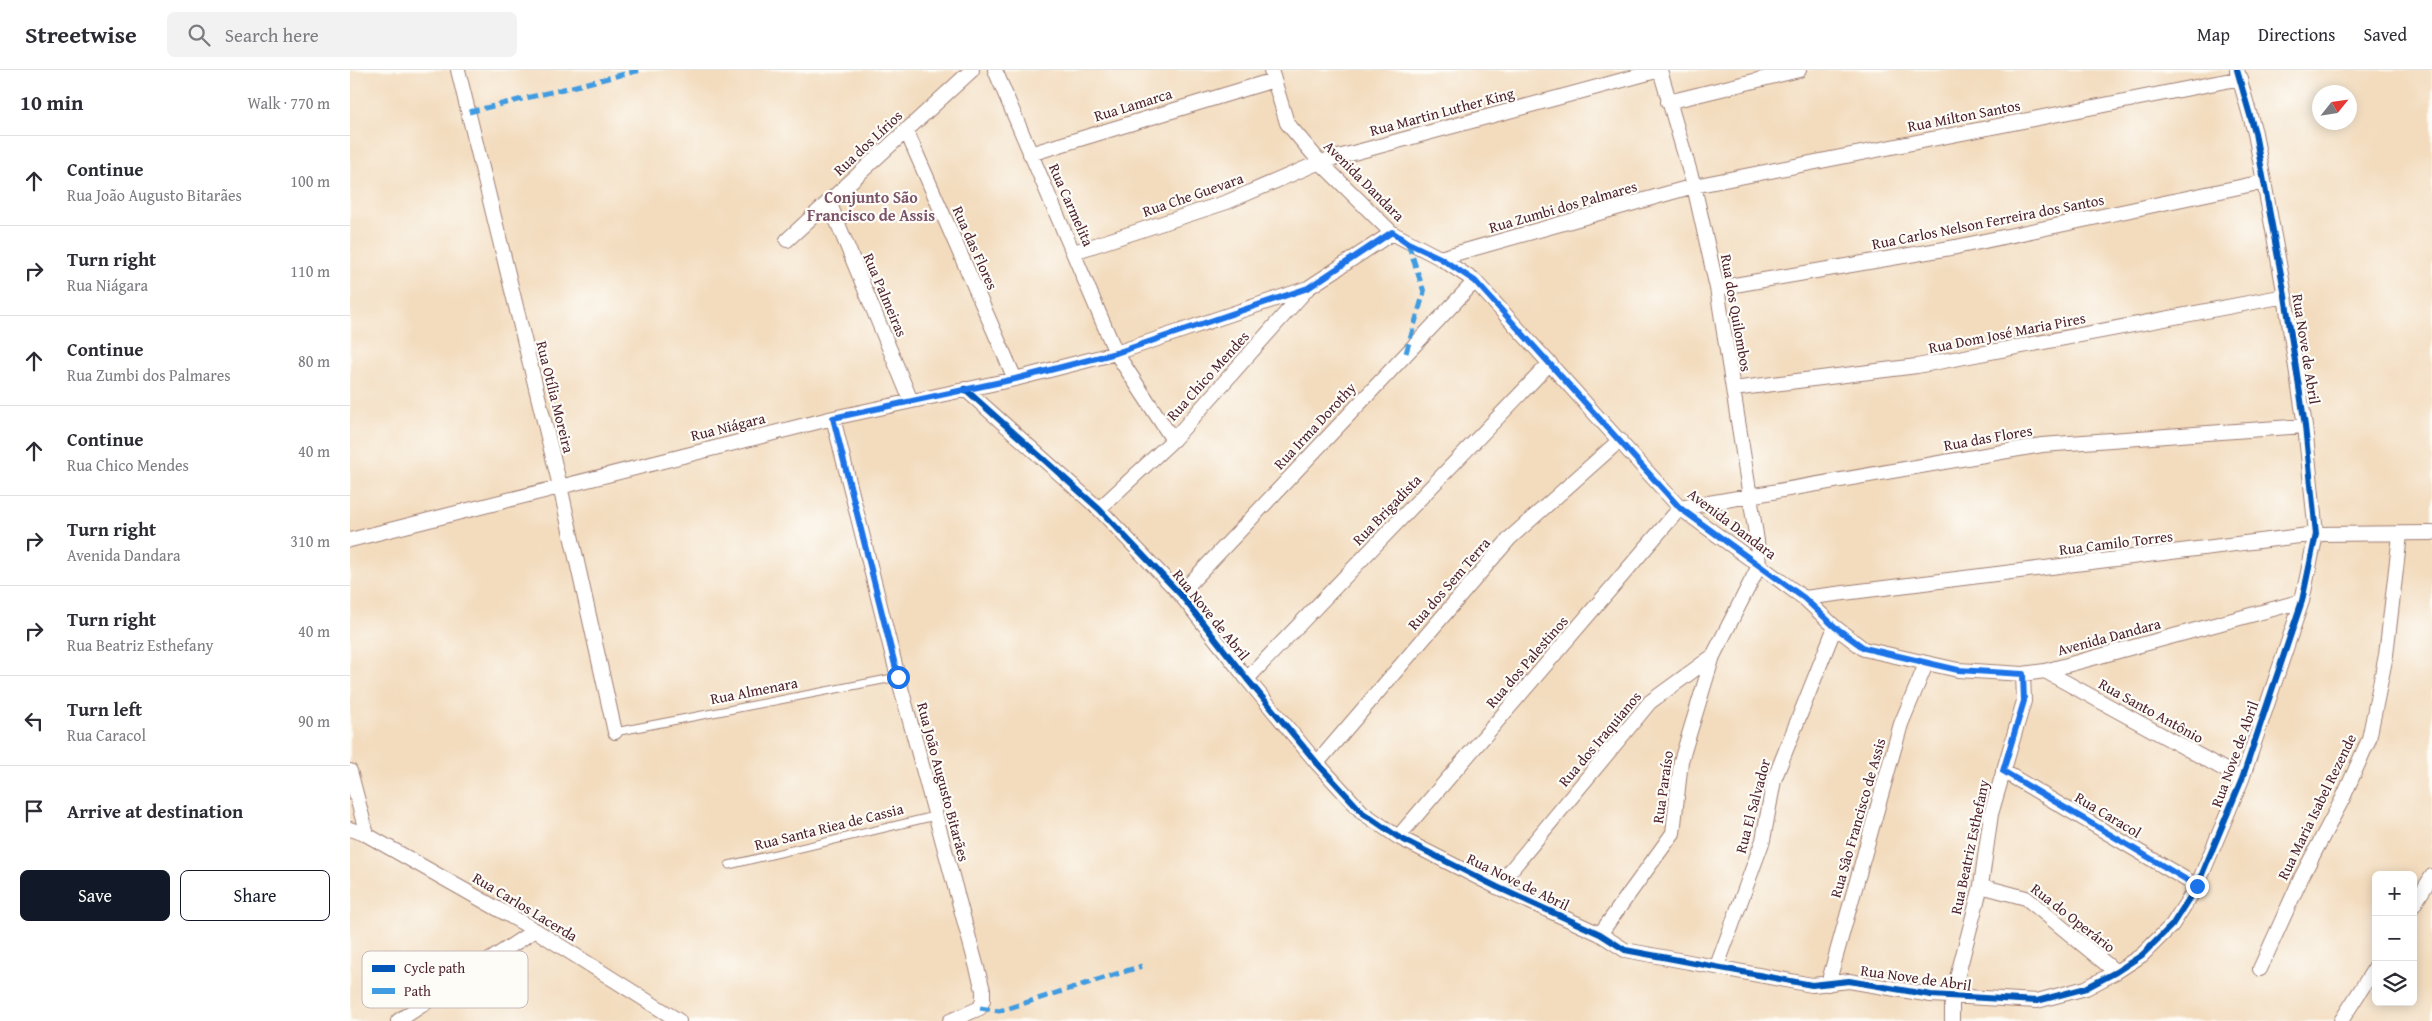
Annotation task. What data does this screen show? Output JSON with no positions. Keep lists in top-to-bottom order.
{
  "streets": {
    "street": [
      "Rua Lamarca",
      "Rua Martin Luther King",
      "Rua Milton Santos",
      "Rua dos Lírios",
      "Avenida Dandara",
      "Rua Che Guevara",
      "Rua Carmelita",
      "Rua Zumbi dos Palmares",
      "Rua Carlos Nelson Ferreira dos Santos",
      "Rua das Flores",
      "Rua Palmeiras",
      "Rua dos Quilombos",
      "Rua Dom José Maria Pires",
      "Rua Nove de Abril",
      "Rua Chico Mendes",
      "Rua Otília Moreira",
      "Rua Irma Dorothy",
      "Rua Niágara",
      "Rua Brigadista",
      "Rua Camilo Torres",
      "Rua dos Sem Terra",
      "Rua dos Palestinos",
      "Rua Santo Antônio",
      "Rua dos Iraquianos",
      "Rua João Augusto Bitarães",
      "Rua Paraíso",
      "Rua El Salvador",
      "Rua Maria Isabel Rezende",
      "Rua Caracol",
      "Rua Sâo Francisco de Assis",
      "Rua Beatriz Esthefany",
      "Rua Carlos Lacerda",
      "Rua do Operário"
    ],
    "lane": ["Rua Almenara", "Rua Santa Riea de Cassia"]
  },
  "crossings": [
    ["Rua Lamarca", "Avenida Dandara"],
    ["Rua Lamarca", "Rua Carmelita"],
    ["Rua Martin Luther King", "Avenida Dandara"],
    ["Rua Martin Luther King", "Rua Che Guevara"],
    ["Rua Martin Luther King", "Rua dos Quilombos"],
    ["Rua Milton Santos", "Rua Zumbi dos Palmares"],
    ["Rua Milton Santos", "Rua dos Quilombos"],
    ["Rua Milton Santos", "Rua Nove de Abril"],
    ["Rua dos Lírios", "Rua das Flores"],
    ["Rua dos Lírios", "Rua Palmeiras"],
    ["Avenida Dandara", "Rua Che Guevara"],
    ["Avenida Dandara", "Rua Zumbi dos Palmares"],
    ["Avenida Dandara", "Rua das Flores"],
    ["Avenida Dandara", "Rua dos Quilombos"],
    ["Avenida Dandara", "Rua Nove de Abril"],
    ["Avenida Dandara", "Rua Chico Mendes"],
    ["Avenida Dandara", "Rua Irma Dorothy"],
    ["Avenida Dandara", "Rua Brigadista"],
    ["Avenida Dandara", "Rua Camilo Torres"],
    ["Avenida Dandara", "Rua dos Sem Terra"],
    ["Avenida Dandara", "Rua dos Palestinos"],
    ["Avenida Dandara", "Rua Santo Antônio"],
    ["Avenida Dandara", "Rua dos Iraquianos"],
    ["Avenida Dandara", "Rua El Salvador"],
    ["Avenida Dandara", "Rua Sâo Francisco de Assis"],
    ["Avenida Dandara", "Rua Beatriz Esthefany"],
    ["Rua Che Guevara", "Rua Carmelita"],
    ["Rua Carmelita", "Rua Chico Mendes"],
    ["Rua Carmelita", "Rua Niágara"],
    ["Rua Zumbi dos Palmares", "Rua dos Quilombos"],
    ["Rua Carlos Nelson Ferreira dos Santos", "Rua dos Quilombos"],
    ["Rua Carlos Nelson Ferreira dos Santos", "Rua Nove de Abril"],
    ["Rua das Flores", "Rua dos Quilombos"],
    ["Rua das Flores", "Rua Nove de Abril"],
    ["Rua das Flores", "Rua Niágara"],
    ["Rua das Flores", "Rua dos Palestinos"],
    ["Rua Palmeiras", "Rua Niágara"],
    ["Rua dos Quilombos", "Rua Dom José Maria Pires"],
    ["Rua dos Quilombos", "Rua dos Iraquianos"],
    ["Rua Dom José Maria Pires", "Rua Nove de Abril"],
    ["Rua Nove de Abril", "Rua Chico Mendes"],
    ["Rua Nove de Abril", "Rua Irma Dorothy"],
    ["Rua Nove de Abril", "Rua Niágara"],
    ["Rua Nove de Abril", "Rua Brigadista"],
    ["Rua Nove de Abril", "Rua Camilo Torres"],
    ["Rua Nove de Abril", "Rua dos Sem Terra"],
    ["Rua Nove de Abril", "Rua dos Palestinos"],
    ["Rua Nove de Abril", "Rua Santo Antônio"],
    ["Rua Nove de Abril", "Rua dos Iraquianos"],
    ["Rua Nove de Abril", "Rua Paraíso"],
    ["Rua Nove de Abril", "Rua El Salvador"],
    ["Rua Nove de Abril", "Rua Caracol"],
    ["Rua Nove de Abril", "Rua Sâo Francisco de Assis"],
    ["Rua Nove de Abril", "Rua Beatriz Esthefany"],
    ["Rua Nove de Abril", "Rua do Operário"],
    ["Rua Otília Moreira", "Rua Niágara"],
    ["Rua Otília Moreira", "Rua Almenara"],
    ["Rua Niágara", "Rua João Augusto Bitarães"],
    ["Rua Camilo Torres", "Rua Maria Isabel Rezende"],
    ["Rua Almenara", "Rua João Augusto Bitarães"],
    ["Rua dos Iraquianos", "Rua Paraíso"],
    ["Rua João Augusto Bitarães", "Rua Santa Riea de Cassia"],
    ["Rua Caracol", "Rua Beatriz Esthefany"],
    ["Rua Beatriz Esthefany", "Rua do Operário"]
  ],
  "districts": ["Conjunto São Francisco de Assis"],
  "legend": ["Cycle path", "Path"],
  "north": "top right",
  "page": {
    "header": "Streetwise",
    "search": "Search here",
    "nav": ["Map", "Directions", "Saved"],
    "heading": ["10 min", "Walk · 770 m"],
    "list": [
      ["Continue", "Rua João Augusto Bitarães", "100 m"],
      ["Turn right", "Rua Niágara", "110 m"],
      ["Continue", "Rua Zumbi dos Palmares", "80 m"],
      ["Continue", "Rua Chico Mendes", "40 m"],
      ["Turn right", "Avenida Dandara", "310 m"],
      ["Turn right", "Rua Beatriz Esthefany", "40 m"],
      ["Turn left", "Rua Caracol", "90 m"],
      "Arrive at destination"
    ],
    "buttons": ["Save", "Share"],
    "map_buttons": ["+", "−"]
  }
}
